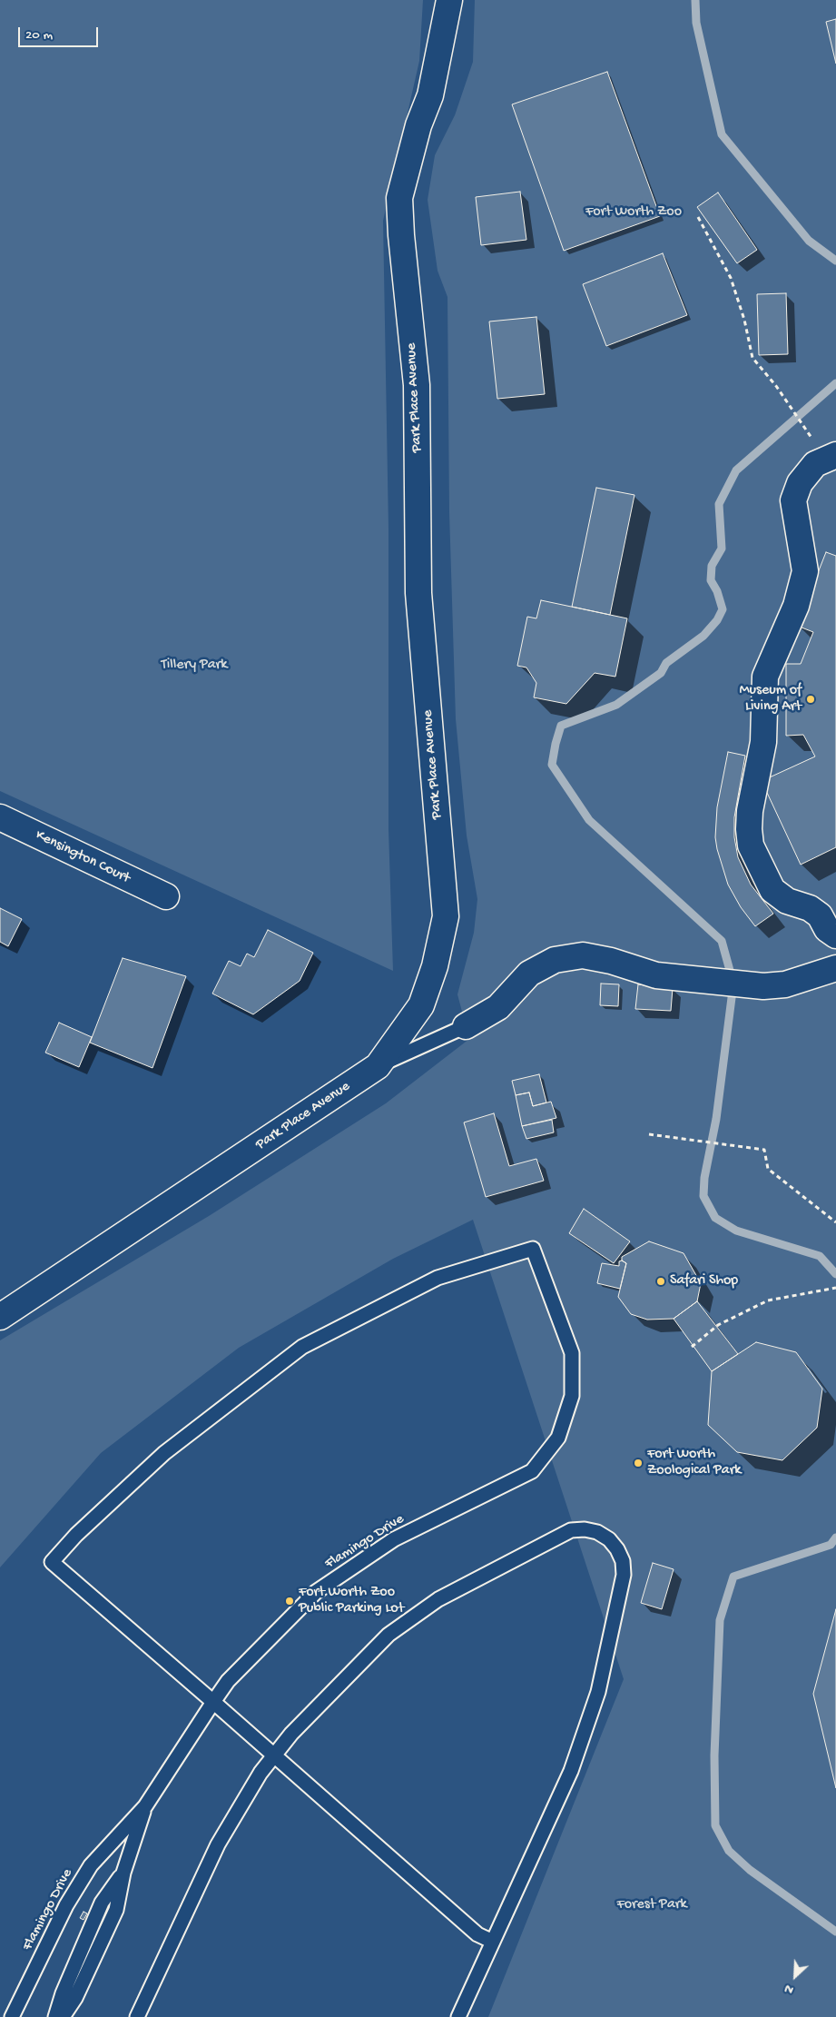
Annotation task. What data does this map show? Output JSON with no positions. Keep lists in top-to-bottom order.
{
  "streets": {
    "street": ["Park Place Avenue", "Kensington Court"],
    "lane": ["Flamingo Drive"]
  },
  "parks": ["Fort Worth Zoo", "Tillery Park", "Forest Park"],
  "places": [
    "Museum of Living Art",
    "Safari Shop",
    "Fort Worth Zoological Park",
    "Fort Worth Zoo Public Parking Lot"
  ],
  "scale_bar": "20 m",
  "north": "bottom left"
}
